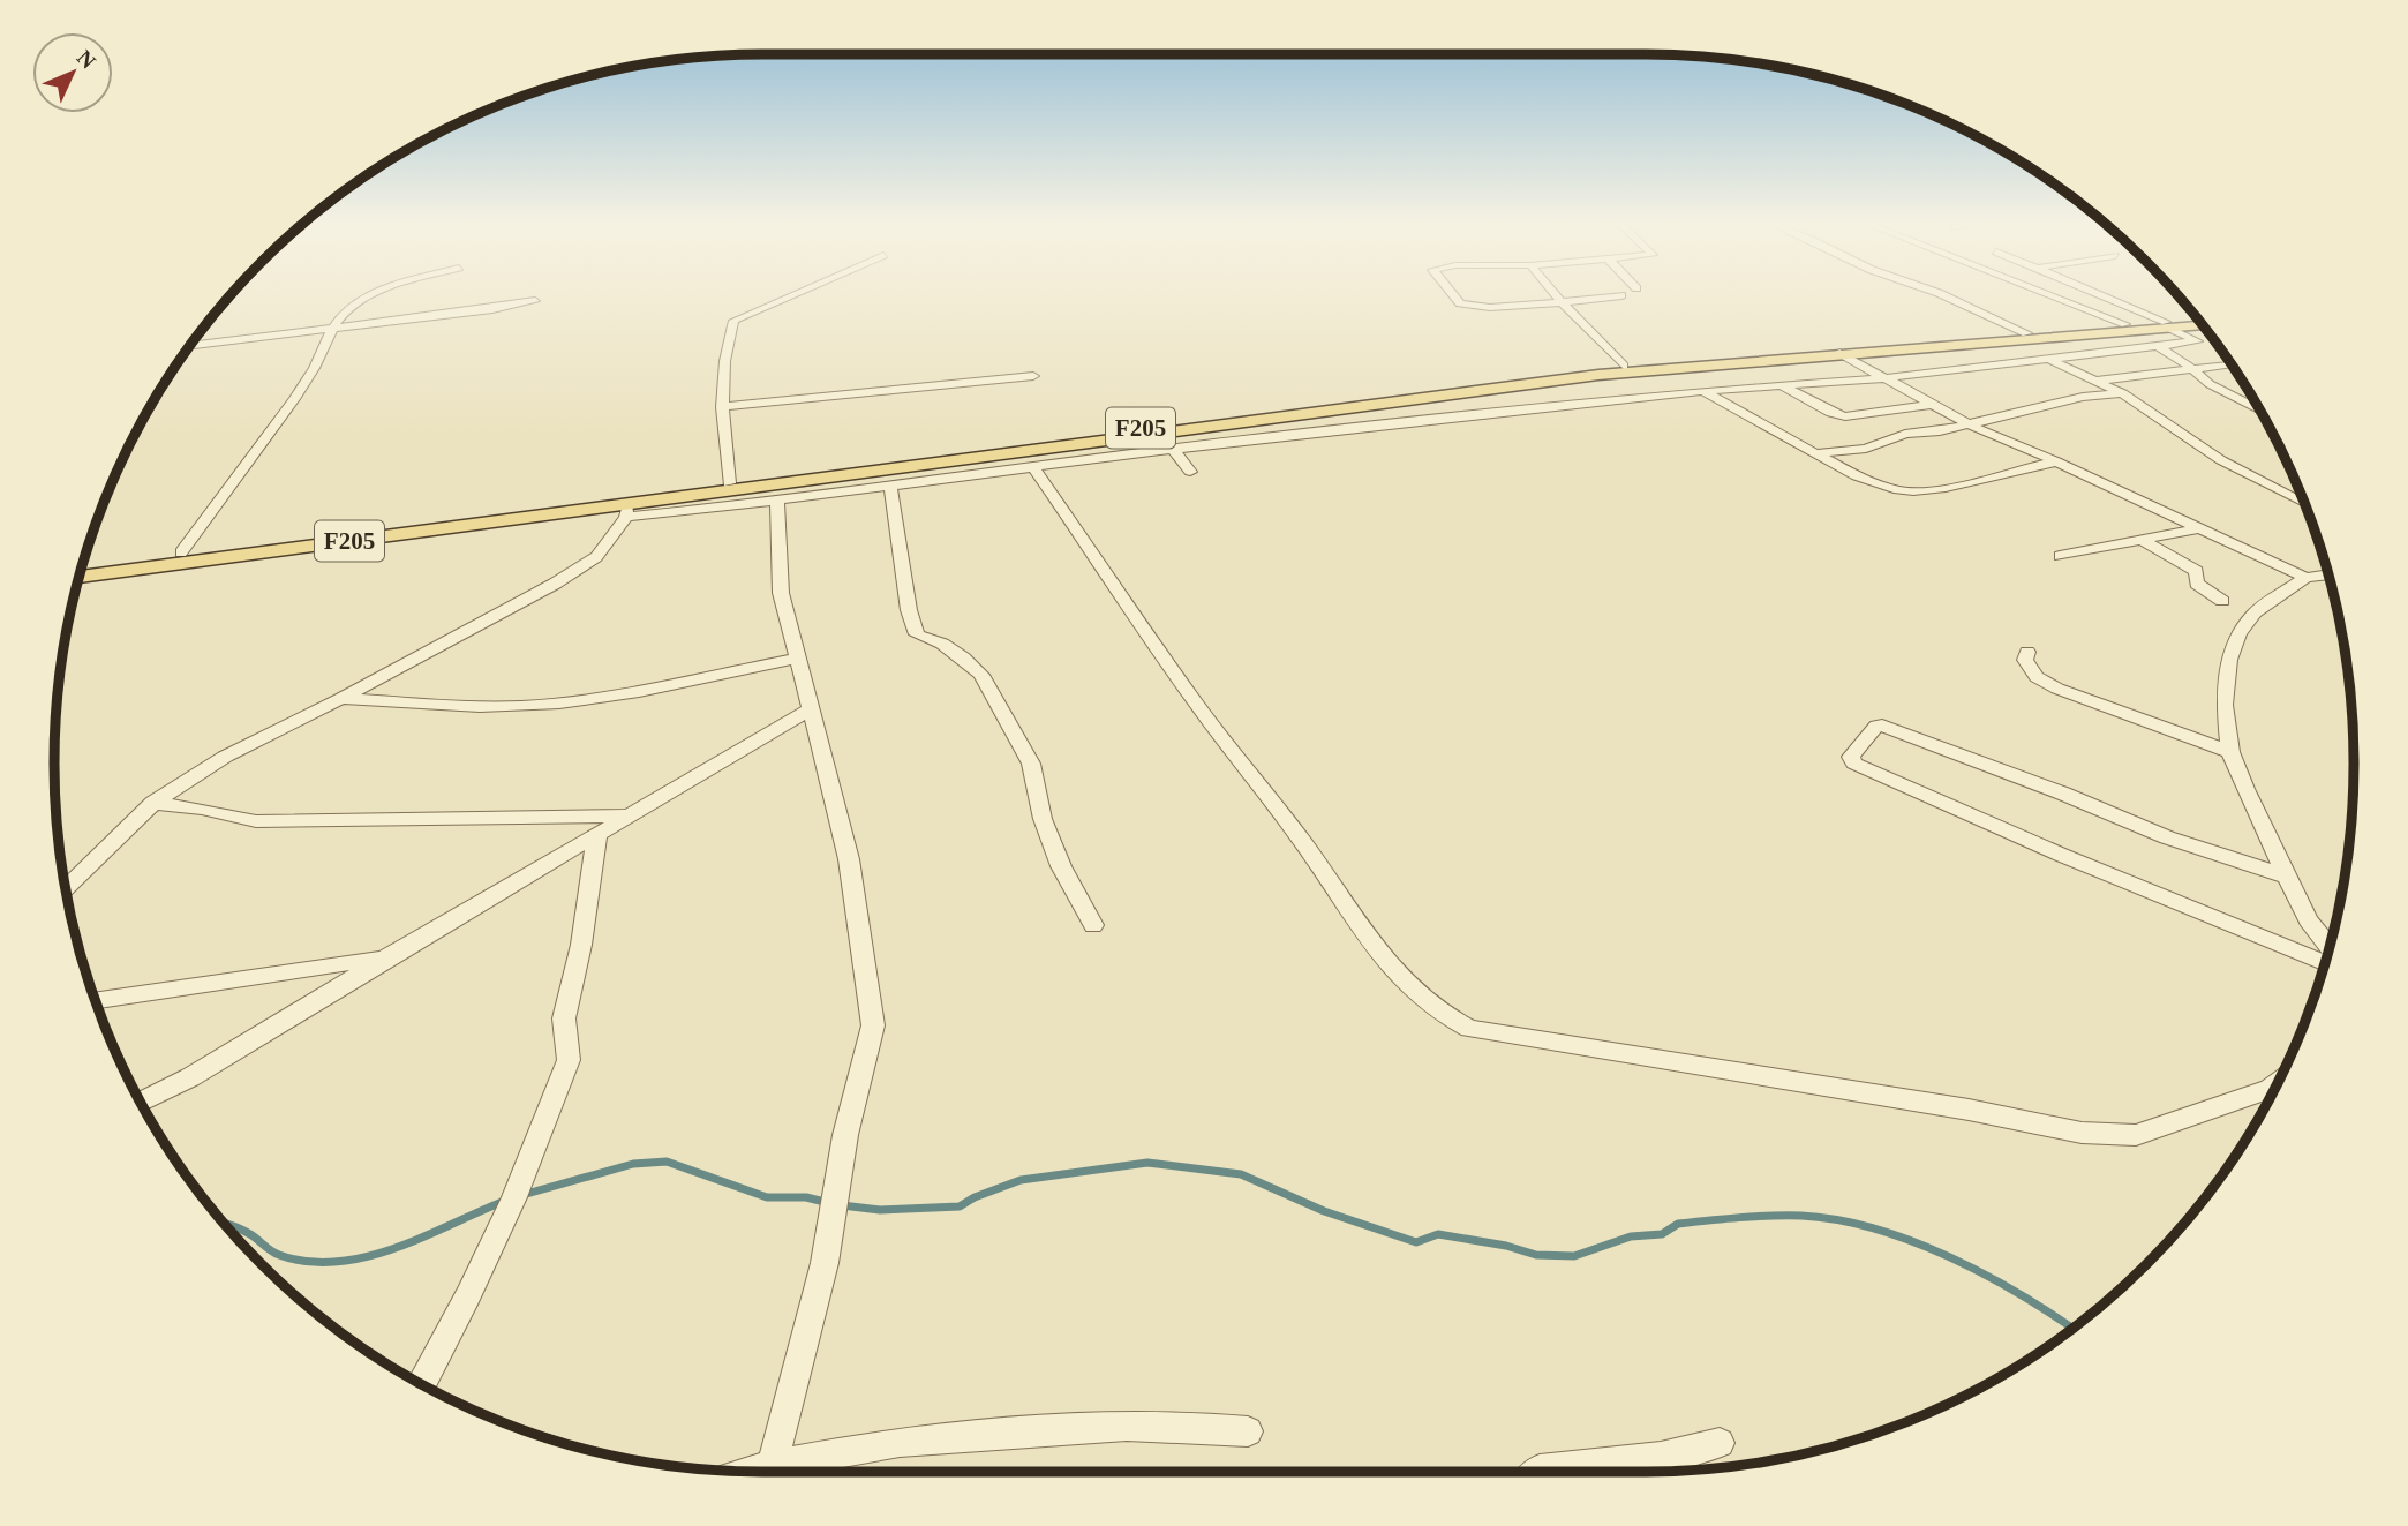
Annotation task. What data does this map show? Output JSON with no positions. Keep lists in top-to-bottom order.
{
  "streets": {
    "main road": ["F205"]
  },
  "north": "top right"
}
